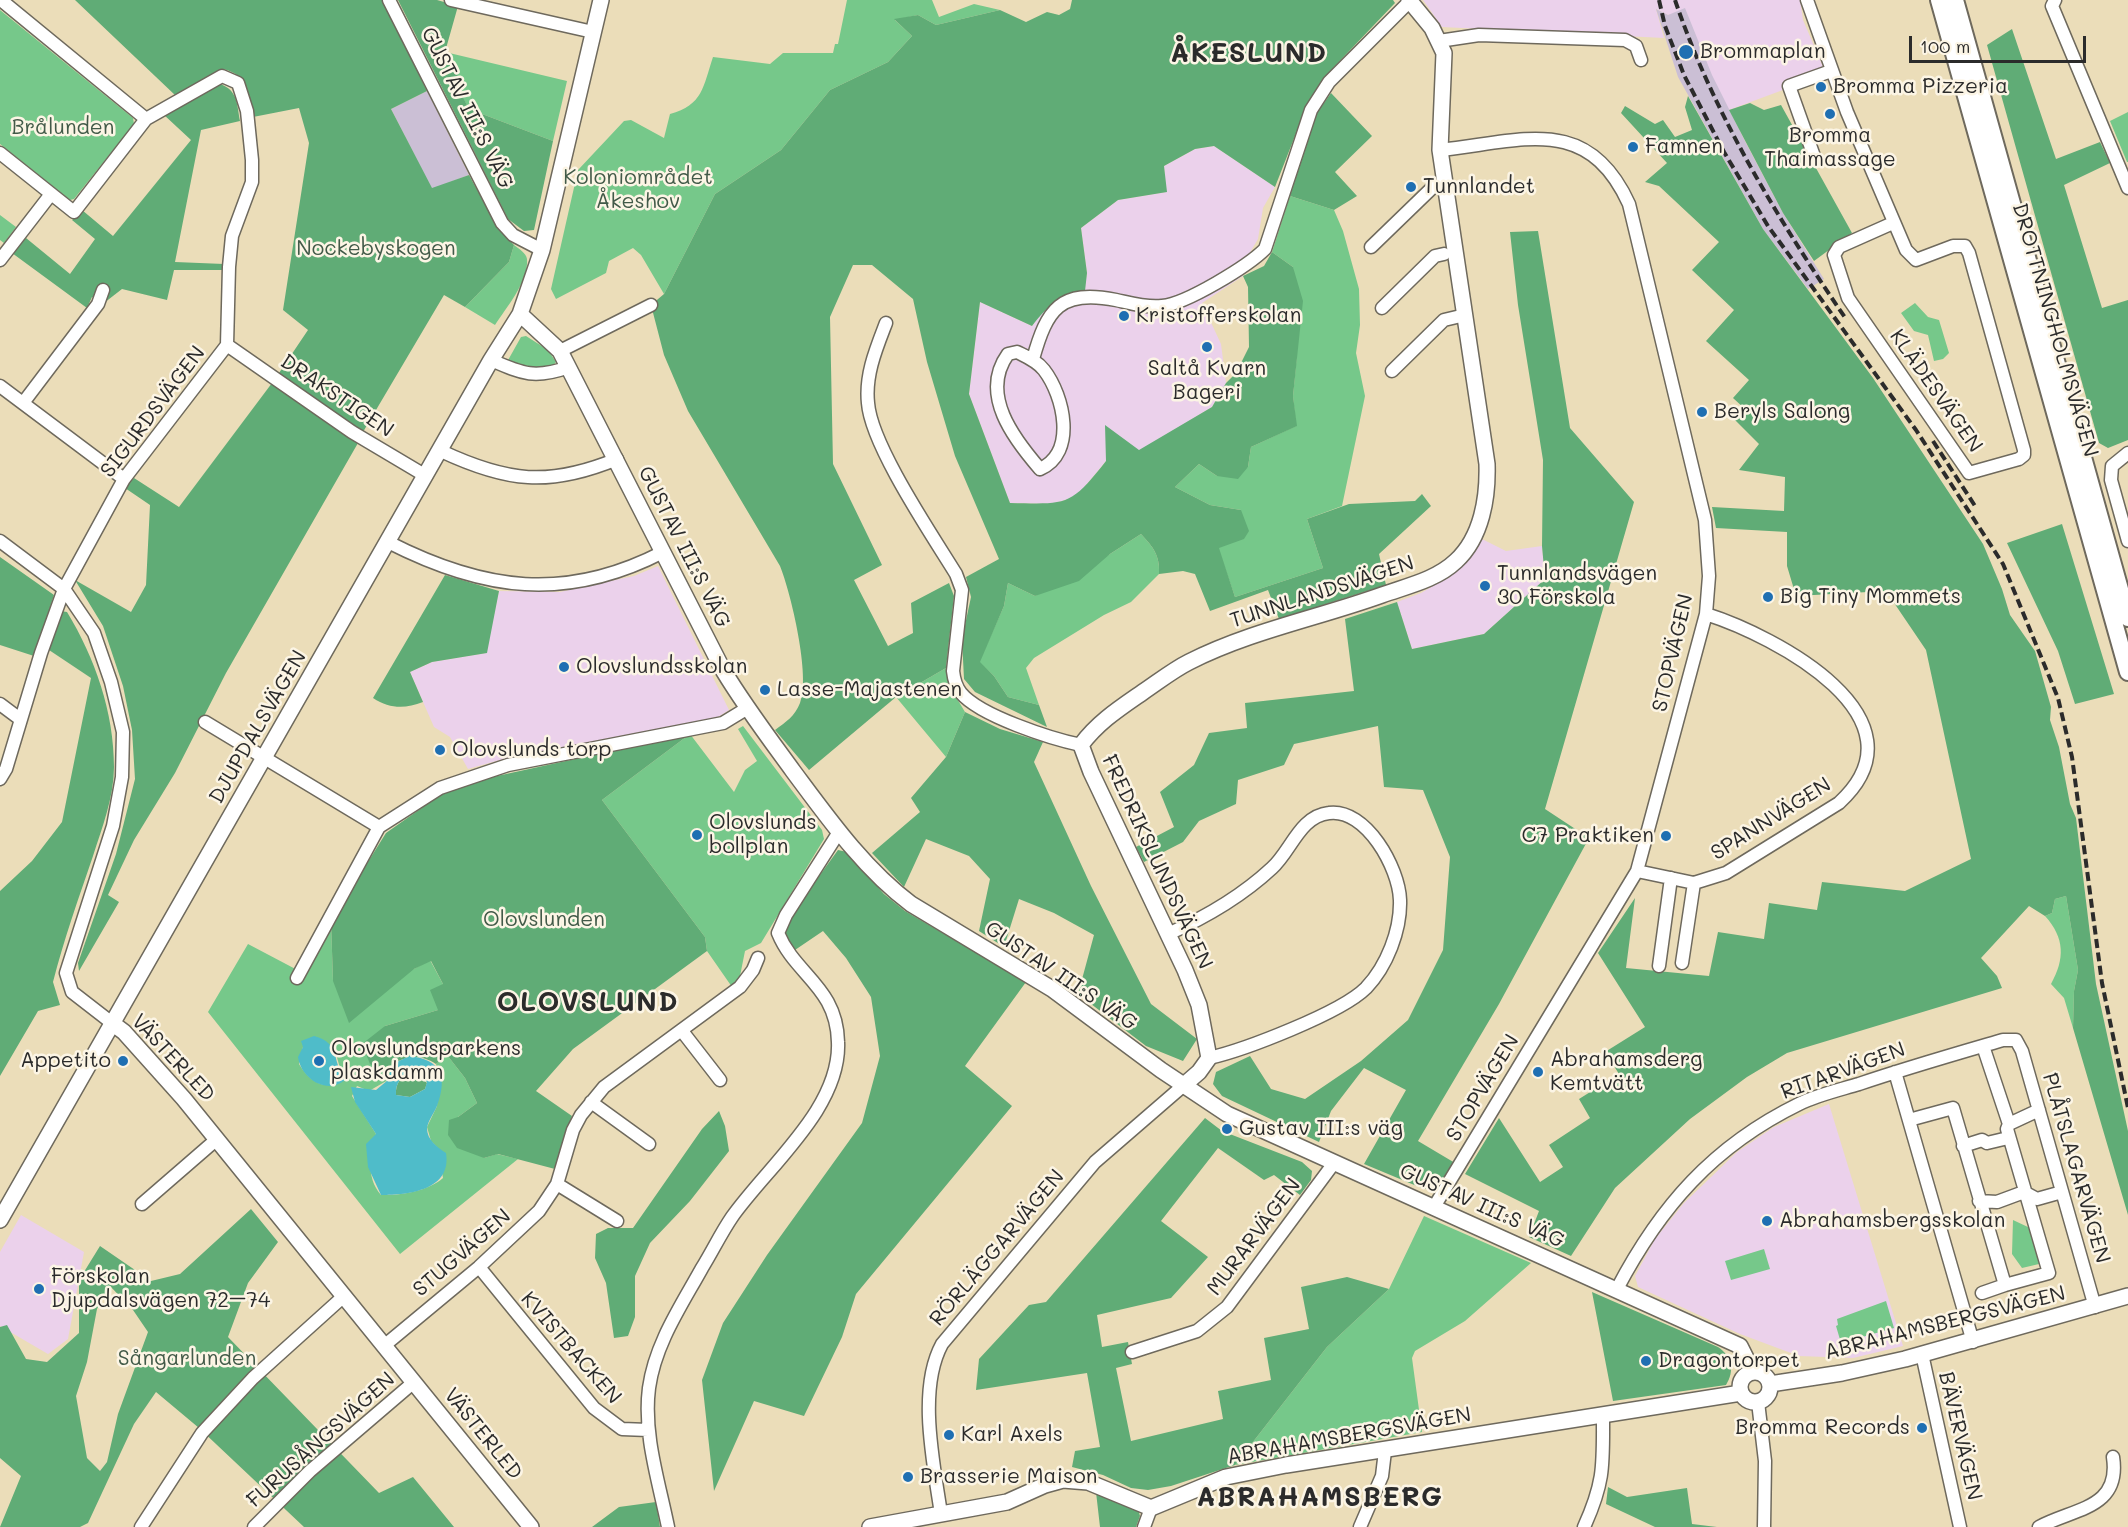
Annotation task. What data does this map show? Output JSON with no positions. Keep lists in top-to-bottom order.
{
  "streets": {
    "main road": ["DROTTNINGHOLMSVÄGEN"],
    "street": [
      "GUSTAV III:S VÄG",
      "KLÄDESVÄGEN",
      "DRAKSTIGEN",
      "SIGURDSVÄGEN",
      "TUNNLANDSVÄGEN",
      "STOPVÄGEN",
      "DJUPDALSVÄGEN",
      "SPANNVÄGEN",
      "FREDRIKSLUNDSVÄGEN",
      "VÄSTERLED",
      "RITARVÄGEN",
      "PLÅTSLAGARVÄGEN",
      "MURARVÄGEN",
      "RÖRLÄGGARVÄGEN",
      "STUGVÄGEN",
      "ABRAHAMSBERGSVÄGEN",
      "KVISTBACKEN",
      "BÄVERVÄGEN",
      "FURUSÅNGSVÄGEN"
    ]
  },
  "crossings": [
    ["GUSTAV III:S VÄG", "STOPVÄGEN"],
    ["GUSTAV III:S VÄG", "DJUPDALSVÄGEN"],
    ["GUSTAV III:S VÄG", "RITARVÄGEN"],
    ["GUSTAV III:S VÄG", "MURARVÄGEN"],
    ["GUSTAV III:S VÄG", "RÖRLÄGGARVÄGEN"],
    ["GUSTAV III:S VÄG", "ABRAHAMSBERGSVÄGEN"],
    ["DRAKSTIGEN", "SIGURDSVÄGEN"],
    ["DRAKSTIGEN", "DJUPDALSVÄGEN"],
    ["SIGURDSVÄGEN", "VÄSTERLED"],
    ["TUNNLANDSVÄGEN", "STOPVÄGEN"],
    ["TUNNLANDSVÄGEN", "FREDRIKSLUNDSVÄGEN"],
    ["STOPVÄGEN", "SPANNVÄGEN"],
    ["DJUPDALSVÄGEN", "VÄSTERLED"],
    ["VÄSTERLED", "STUGVÄGEN"],
    ["VÄSTERLED", "FURUSÅNGSVÄGEN"],
    ["RITARVÄGEN", "PLÅTSLAGARVÄGEN"],
    ["PLÅTSLAGARVÄGEN", "ABRAHAMSBERGSVÄGEN"],
    ["STUGVÄGEN", "KVISTBACKEN"],
    ["ABRAHAMSBERGSVÄGEN", "BÄVERVÄGEN"]
  ],
  "districts": ["ÅKESLUND", "OLOVSLUND", "ABRAHAMSBERG"],
  "parks": [
    "Brålunden",
    "Koloniområdet Åkeshov",
    "Nockebyskogen",
    "Olovslunden",
    "Sångarlunden"
  ],
  "places": [
    "Brommaplan",
    "Bromma Pizzeria",
    "Bromma Thaimassage",
    "Famnen",
    "Tunnlandet",
    "Kristofferskolan",
    "Saltå Kvarn Bageri",
    "Beryls Salong",
    "Tunnlandsvägen 30 Förskola",
    "Big Tiny Mommets",
    "Olovslundsskolan",
    "Lasse-Majastenen",
    "Olovslunds torp",
    "Olovslunds bollplan",
    "C7 Praktiken",
    "Appetito",
    "Olovslundsparkens plaskdamm",
    "Abrahamsderg Kemtvätt",
    "Gustav III:s väg",
    "Abrahamsbergsskolan",
    "Förskolan Djupdalsvägen 72–74",
    "Dragontorpet",
    "Bromma Records",
    "Karl Axels",
    "Brasserie Maison"
  ],
  "scale_bar": "100 m"
}
